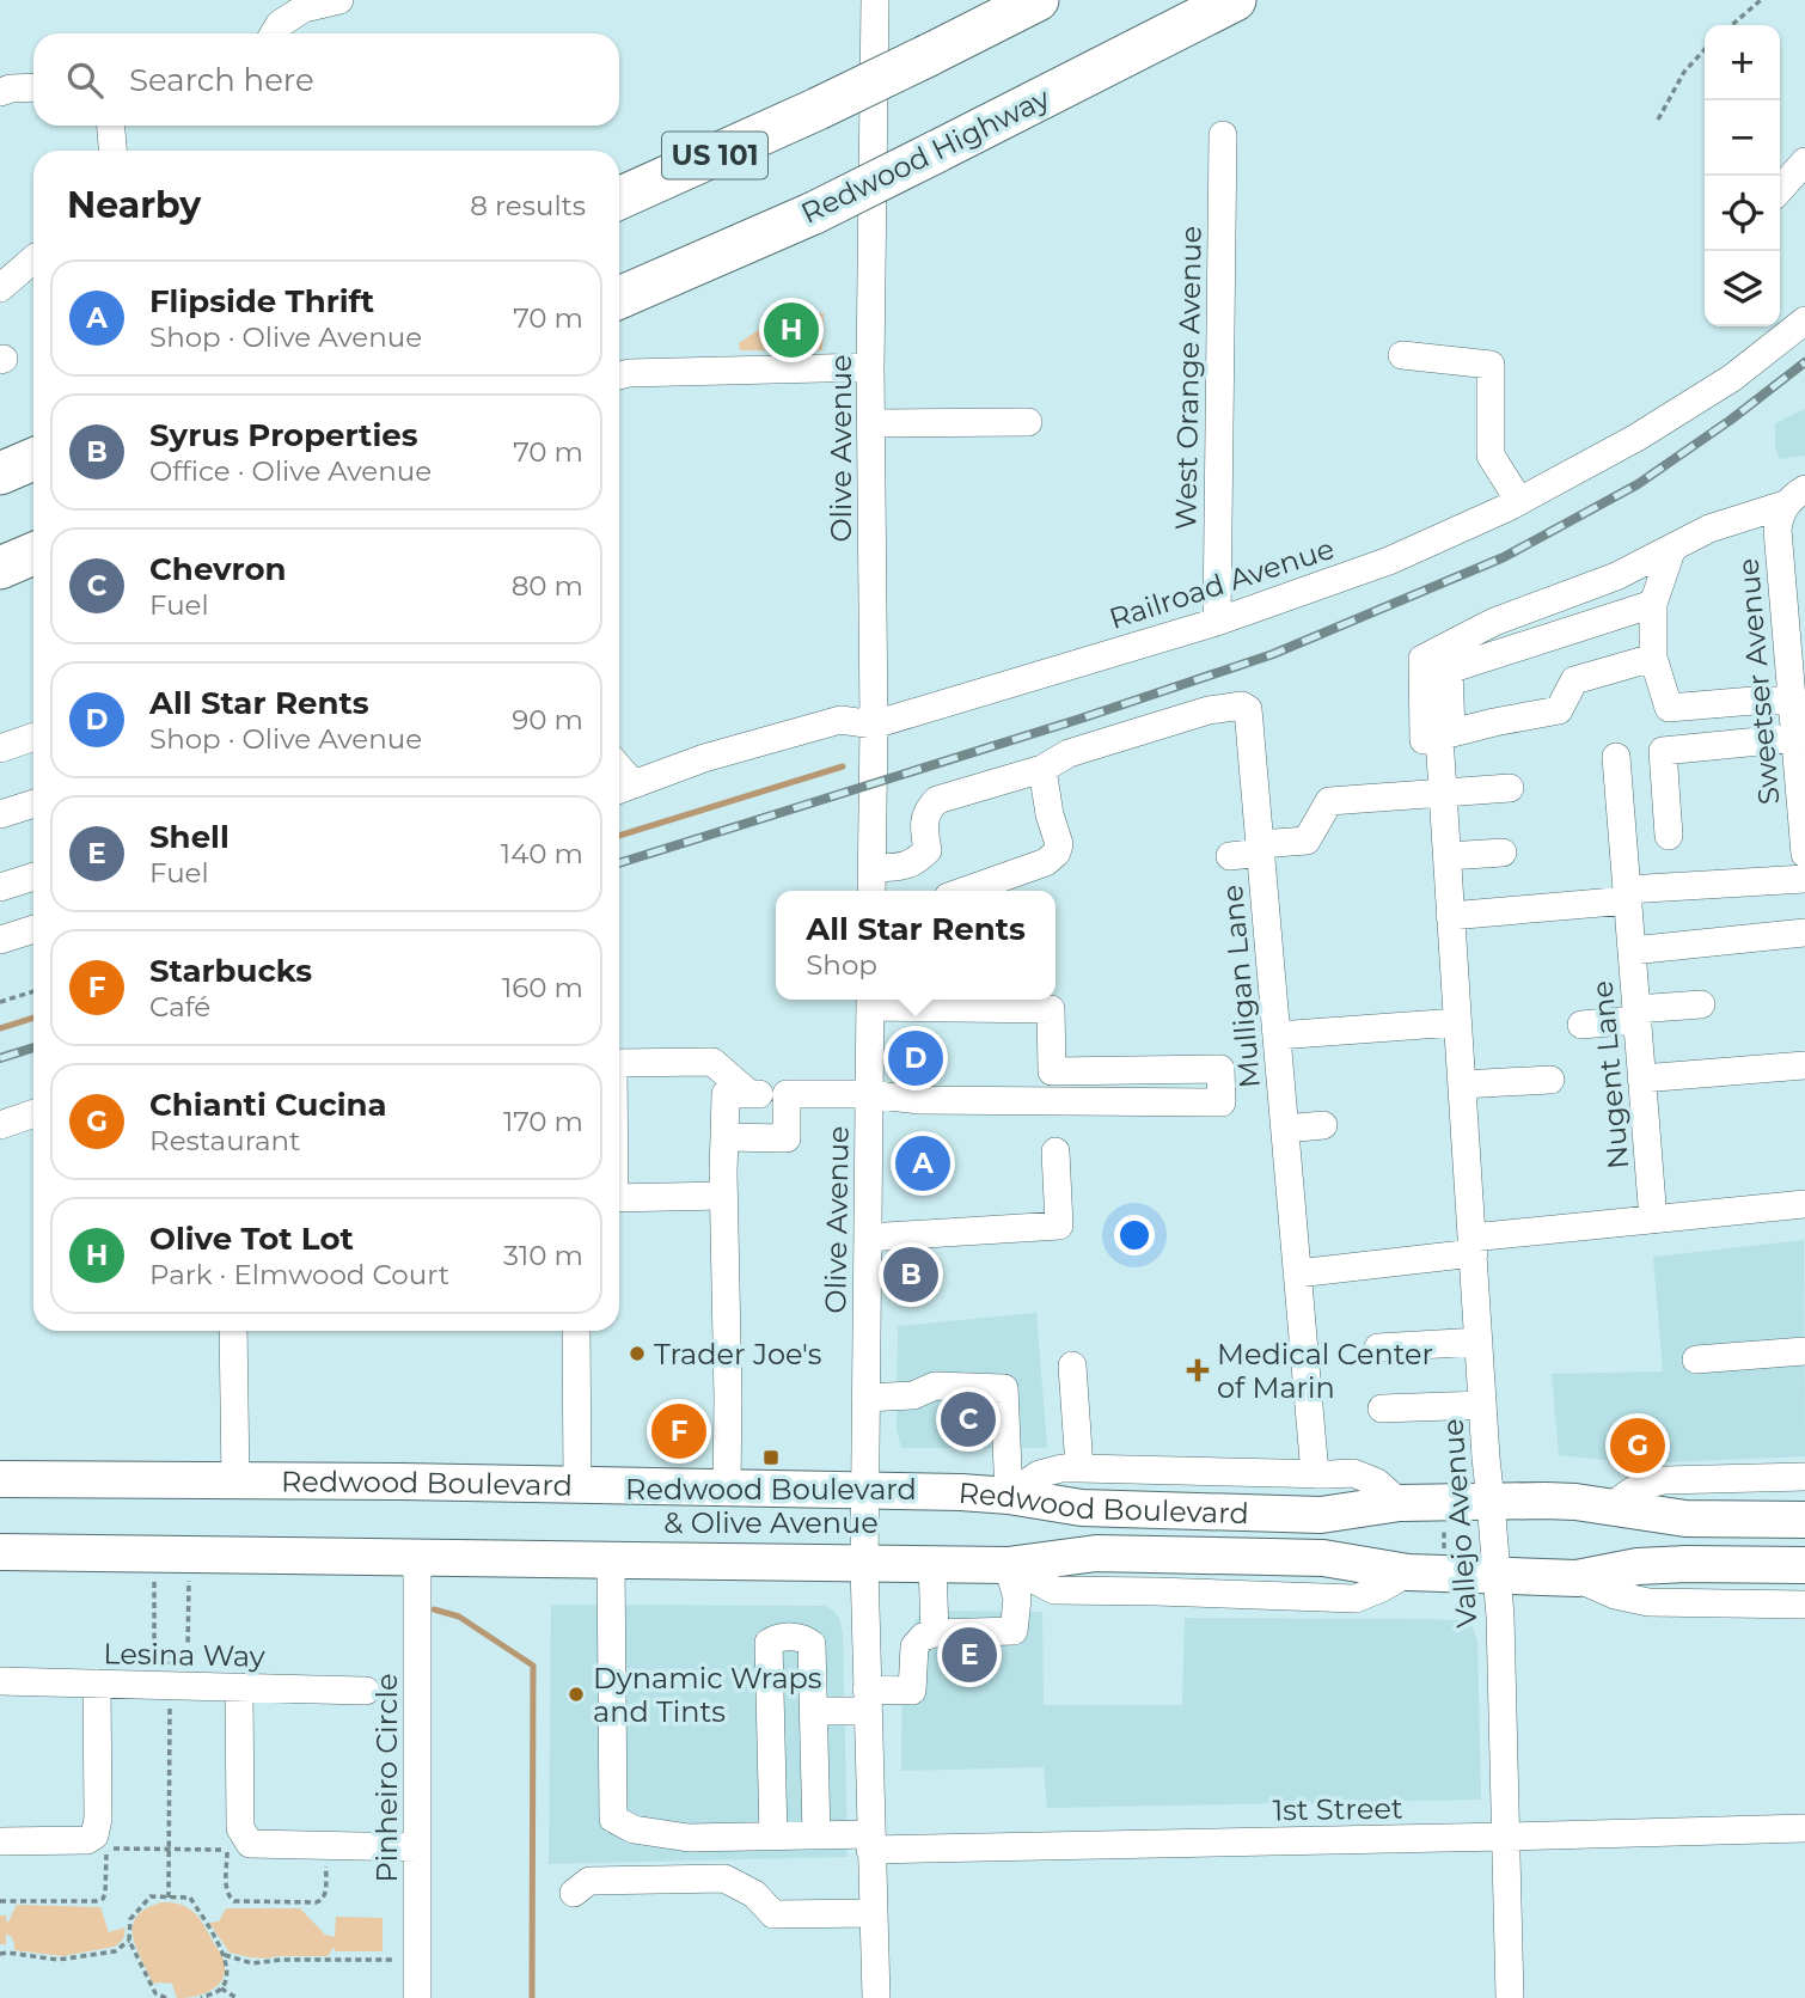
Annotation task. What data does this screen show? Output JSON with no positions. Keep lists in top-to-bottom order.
{
  "streets": {
    "highway": ["US 101", "Redwood Highway"],
    "main road": ["Redwood Boulevard"],
    "street": [
      "West Orange Avenue",
      "Olive Avenue",
      "Railroad Avenue",
      "Sweetser Avenue",
      "Mulligan Lane",
      "Nugent Lane",
      "Vallejo Avenue",
      "Lesina Way",
      "Pinheiro Circle",
      "1st Street"
    ]
  },
  "crossings": [
    ["West Orange Avenue", "Railroad Avenue"],
    ["Olive Avenue", "Railroad Avenue"],
    ["Olive Avenue", "Redwood Boulevard"],
    ["Olive Avenue", "1st Street"],
    ["Redwood Boulevard", "Vallejo Avenue"],
    ["Redwood Boulevard", "Pinheiro Circle"],
    ["Redwood Boulevard", "1st Street"],
    ["Vallejo Avenue", "1st Street"]
  ],
  "places": {
    "other": ["Trader Joe's", "Dynamic Wraps and Tints"],
    "health": ["Medical Center of Marin"],
    "transit": ["Redwood Boulevard & Olive Avenue"]
  },
  "page": {
    "map_buttons": ["+", "−"],
    "search": "Search here",
    "heading": ["Nearby", "8 results"],
    "list": [
      {
        "mark": "A",
        "name": "Flipside Thrift",
        "note": "Shop · Olive Avenue",
        "value": "70 m"
      },
      {
        "mark": "B",
        "name": "Syrus Properties",
        "note": "Office · Olive Avenue",
        "value": "70 m"
      },
      {
        "mark": "C",
        "name": "Chevron",
        "note": "Fuel",
        "value": "80 m"
      },
      {
        "mark": "D",
        "name": "All Star Rents",
        "note": "Shop · Olive Avenue",
        "value": "90 m"
      },
      {
        "mark": "E",
        "name": "Shell",
        "note": "Fuel",
        "value": "140 m"
      },
      {
        "mark": "F",
        "name": "Starbucks",
        "note": "Café",
        "value": "160 m"
      },
      {
        "mark": "G",
        "name": "Chianti Cucina",
        "note": "Restaurant",
        "value": "170 m"
      },
      {
        "mark": "H",
        "name": "Olive Tot Lot",
        "note": "Park · Elmwood Court",
        "value": "310 m"
      }
    ],
    "pins": [
      "H",
      "D",
      "A",
      "B",
      "C",
      "F",
      "G",
      "E"
    ],
    "popup": ["All Star Rents", "Shop"]
  }
}
